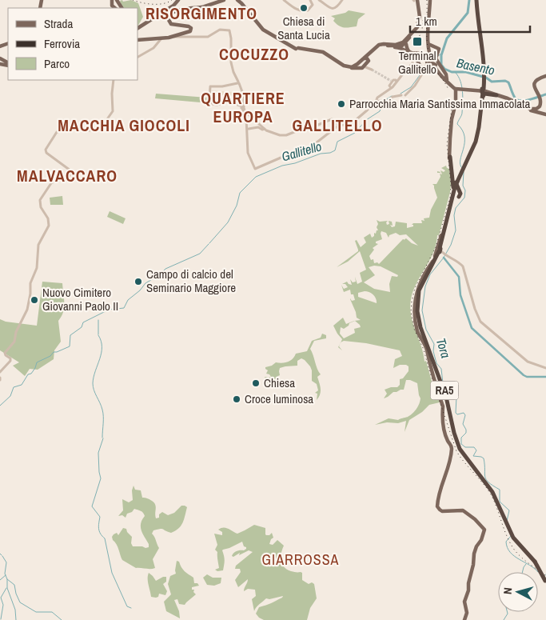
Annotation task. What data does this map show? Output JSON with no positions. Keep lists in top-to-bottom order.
{
  "streets": {
    "highway": ["RA5"]
  },
  "districts": [
    "RISORGIMENTO",
    "COCUZZO",
    "QUARTIERE EUROPA",
    "MACCHIA GIOCOLI",
    "GALLITELLO",
    "MALVACCARO",
    "GIARROSSA"
  ],
  "water": ["Basento", "Gallitello", "Tora"],
  "places": {
    "other": [
      "Chiesa di Santa Lucia",
      "Parrocchia Maria Santissima Immacolata",
      "Campo di calcio del Seminario Maggiore",
      "Nuovo Cimitero Giovanni Paolo II",
      "Chiesa",
      "Croce luminosa"
    ],
    "transit": ["Terminal Gallitello"]
  },
  "legend": ["Strada", "Ferrovia", "Parco"],
  "scale_bar": "1 km",
  "north": "left"
}
